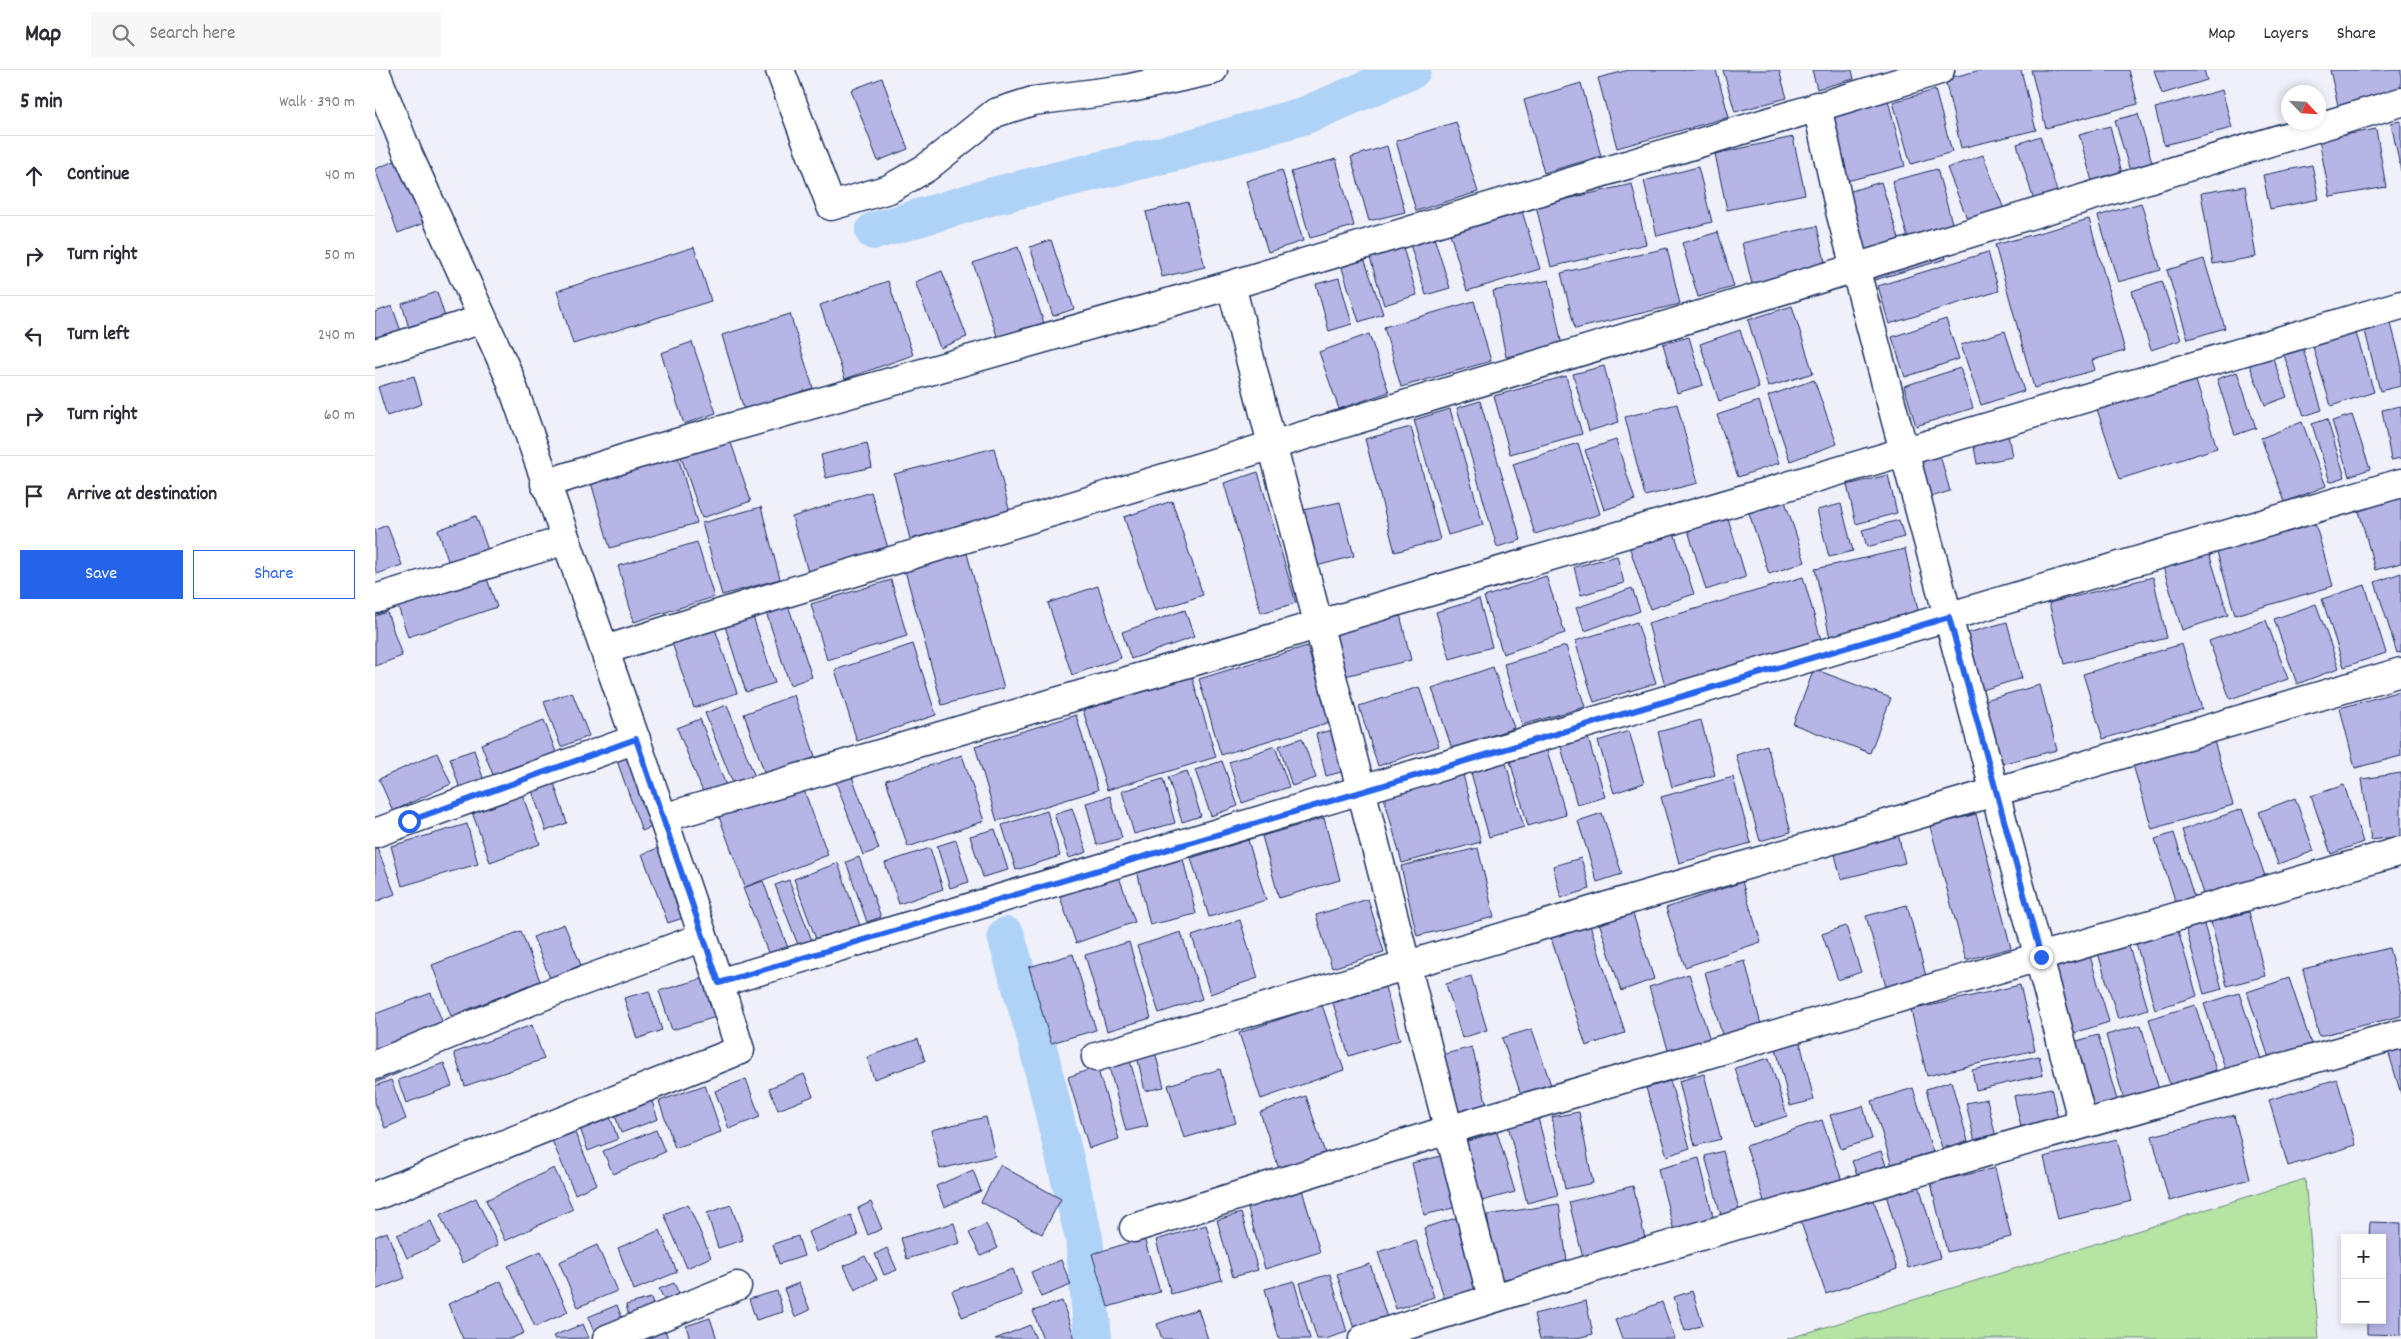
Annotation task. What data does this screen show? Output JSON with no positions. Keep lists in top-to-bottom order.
{
  "north": "bottom right",
  "page": {
    "header": "Map",
    "search": "Search here",
    "nav": ["Map", "Layers", "Share"],
    "heading": ["5 min", "Walk · 390 m"],
    "list": [
      ["Continue", "40 m"],
      ["Turn right", "50 m"],
      ["Turn left", "240 m"],
      ["Turn right", "60 m"],
      "Arrive at destination"
    ],
    "buttons": ["Save", "Share"],
    "map_buttons": ["+", "−"]
  }
}
